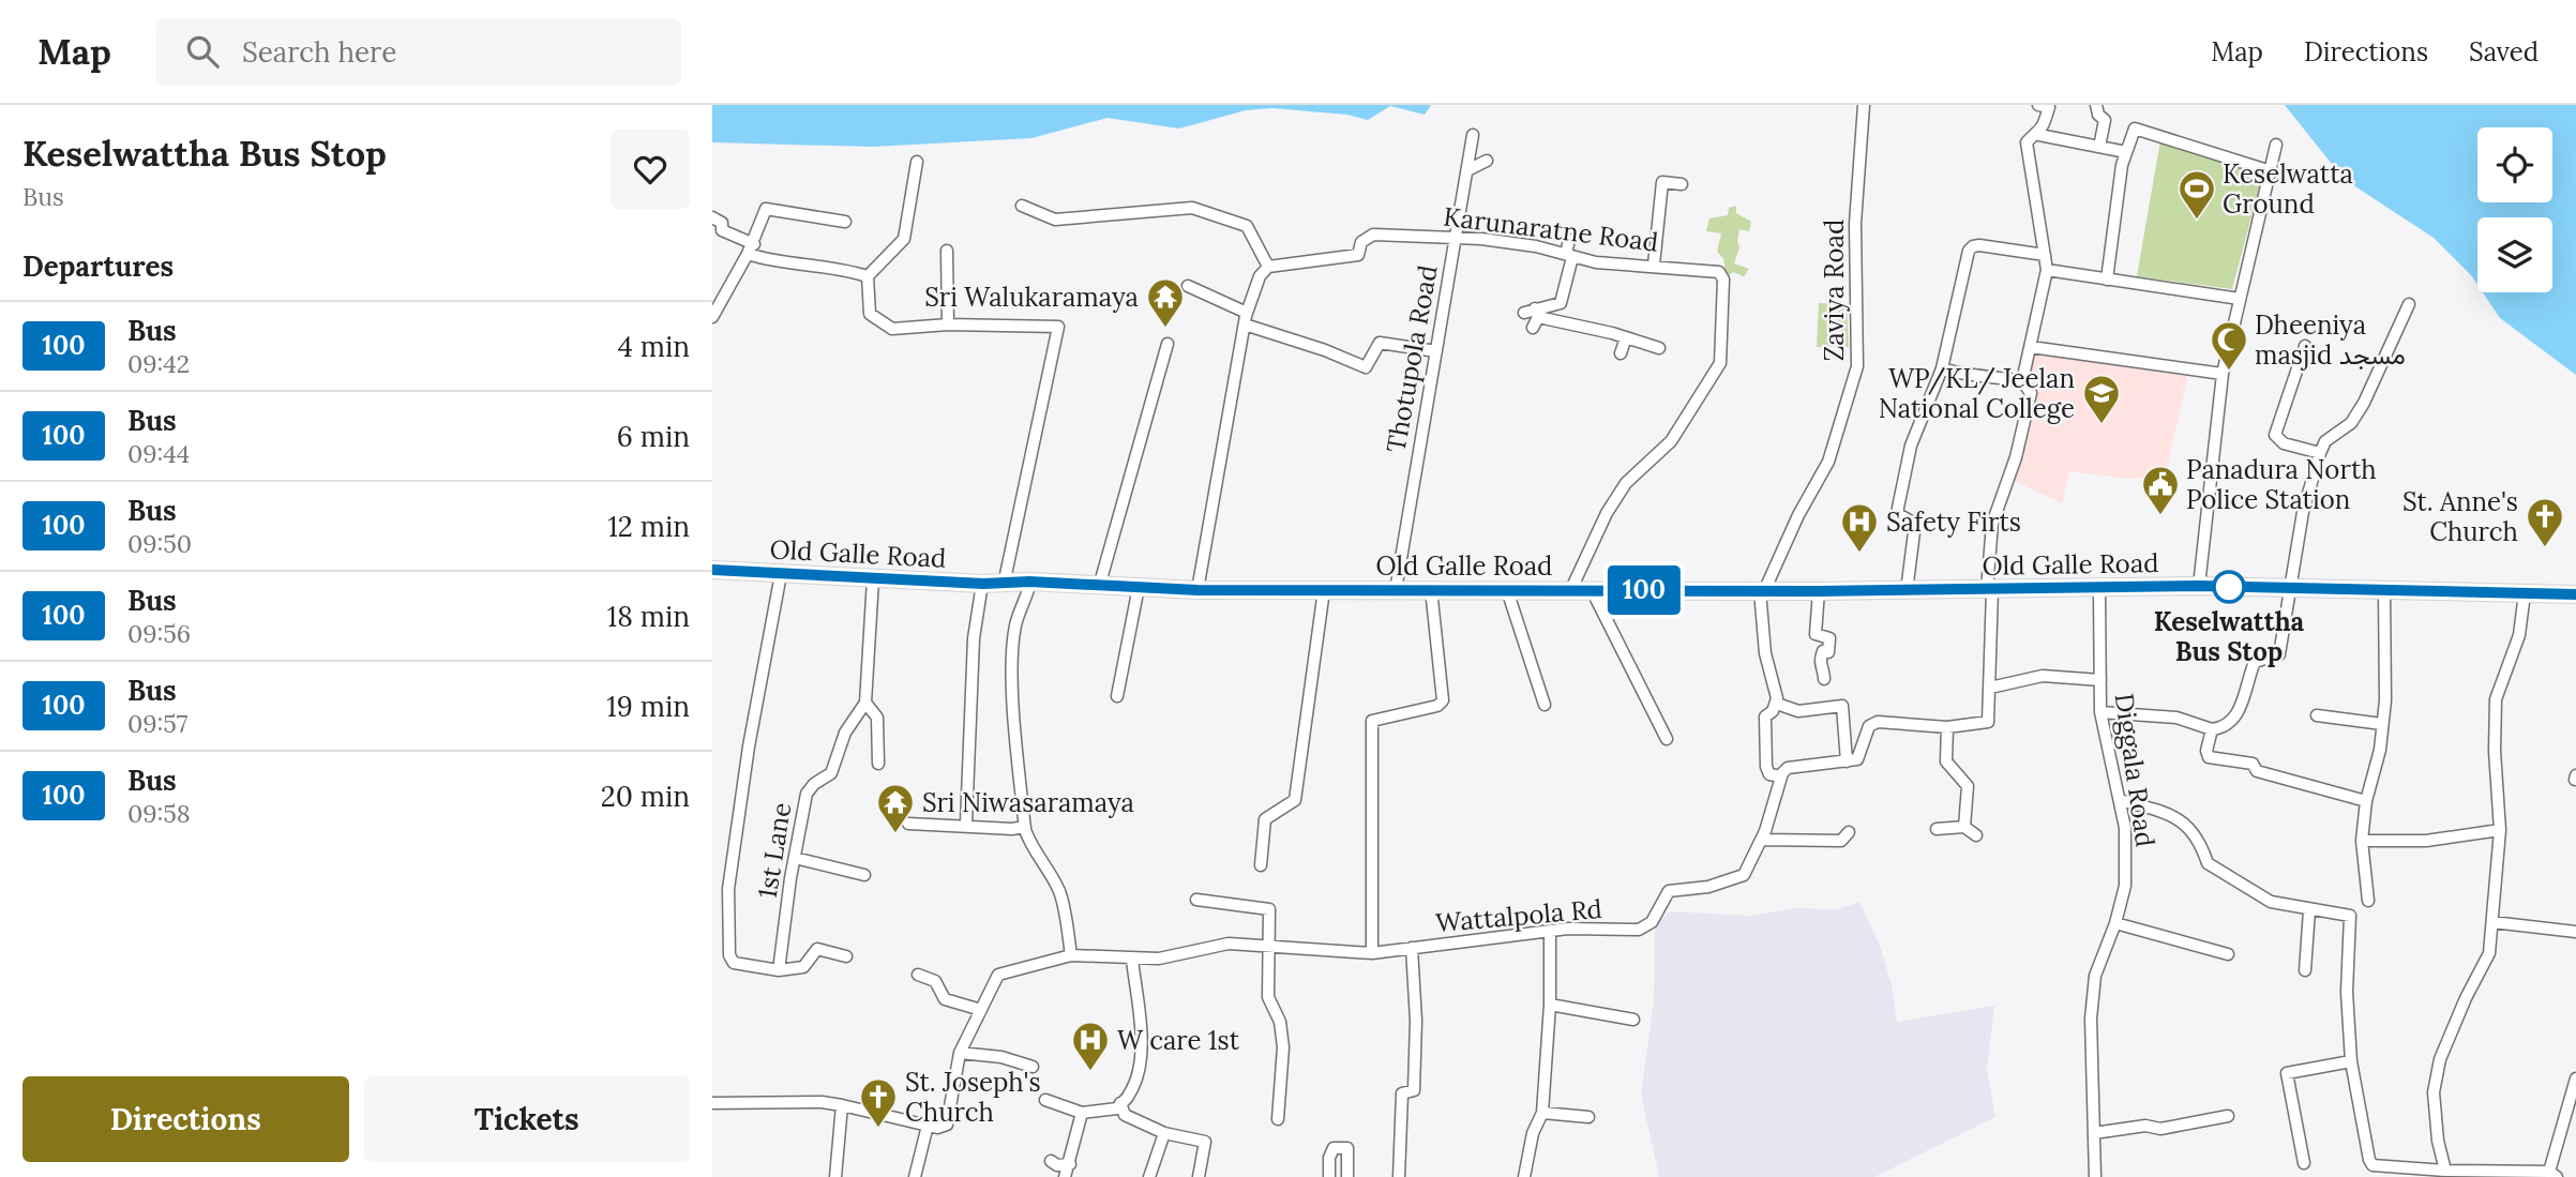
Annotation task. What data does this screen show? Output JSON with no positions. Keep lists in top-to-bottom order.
{
  "streets": {
    "highway": ["Old Galle Road"],
    "street": [
      "Karunaratne Road",
      "Zaviya Road",
      "Thotupola Road",
      "Diggala Road",
      "1st Lane",
      "Wattalpola Rd"
    ]
  },
  "crossings": [
    ["Karunaratne Road", "Thotupola Road"],
    ["Karunaratne Road", "Old Galle Road"],
    ["Zaviya Road", "Old Galle Road"],
    ["Thotupola Road", "Old Galle Road"],
    ["Old Galle Road", "Diggala Road"]
  ],
  "places": {
    "sports": ["Keselwatta Ground"],
    "temple": ["Sri Walukaramaya", "Sri Niwasaramaya"],
    "mosque": ["Dheeniya masjid مسجد"],
    "school or university": ["WP/KL/ Jeelan National College"],
    "public building": ["Panadura North Police Station"],
    "church": ["St. Anne's Church", "St. Joseph's Church"],
    "hospital": ["Safety Firts", "W care 1st"],
    "other": ["Keselwattha Bus Stop"]
  },
  "lines": ["bus line 100"],
  "page": {
    "header": "Map",
    "search": "Search here",
    "nav": ["Map", "Directions", "Saved"],
    "heading": [
      ["Keselwattha Bus Stop", "Bus"],
      "Departures"
    ],
    "on_map": "100",
    "list": [
      {
        "mark": "100",
        "name": "Bus",
        "note": "09:42",
        "value": "4 min"
      },
      {
        "mark": "100",
        "name": "Bus",
        "note": "09:44",
        "value": "6 min"
      },
      {
        "mark": "100",
        "name": "Bus",
        "note": "09:50",
        "value": "12 min"
      },
      {
        "mark": "100",
        "name": "Bus",
        "note": "09:56",
        "value": "18 min"
      },
      {
        "mark": "100",
        "name": "Bus",
        "note": "09:57",
        "value": "19 min"
      },
      {
        "mark": "100",
        "name": "Bus",
        "note": "09:58",
        "value": "20 min"
      }
    ],
    "buttons": ["Directions", "Tickets"]
  }
}
